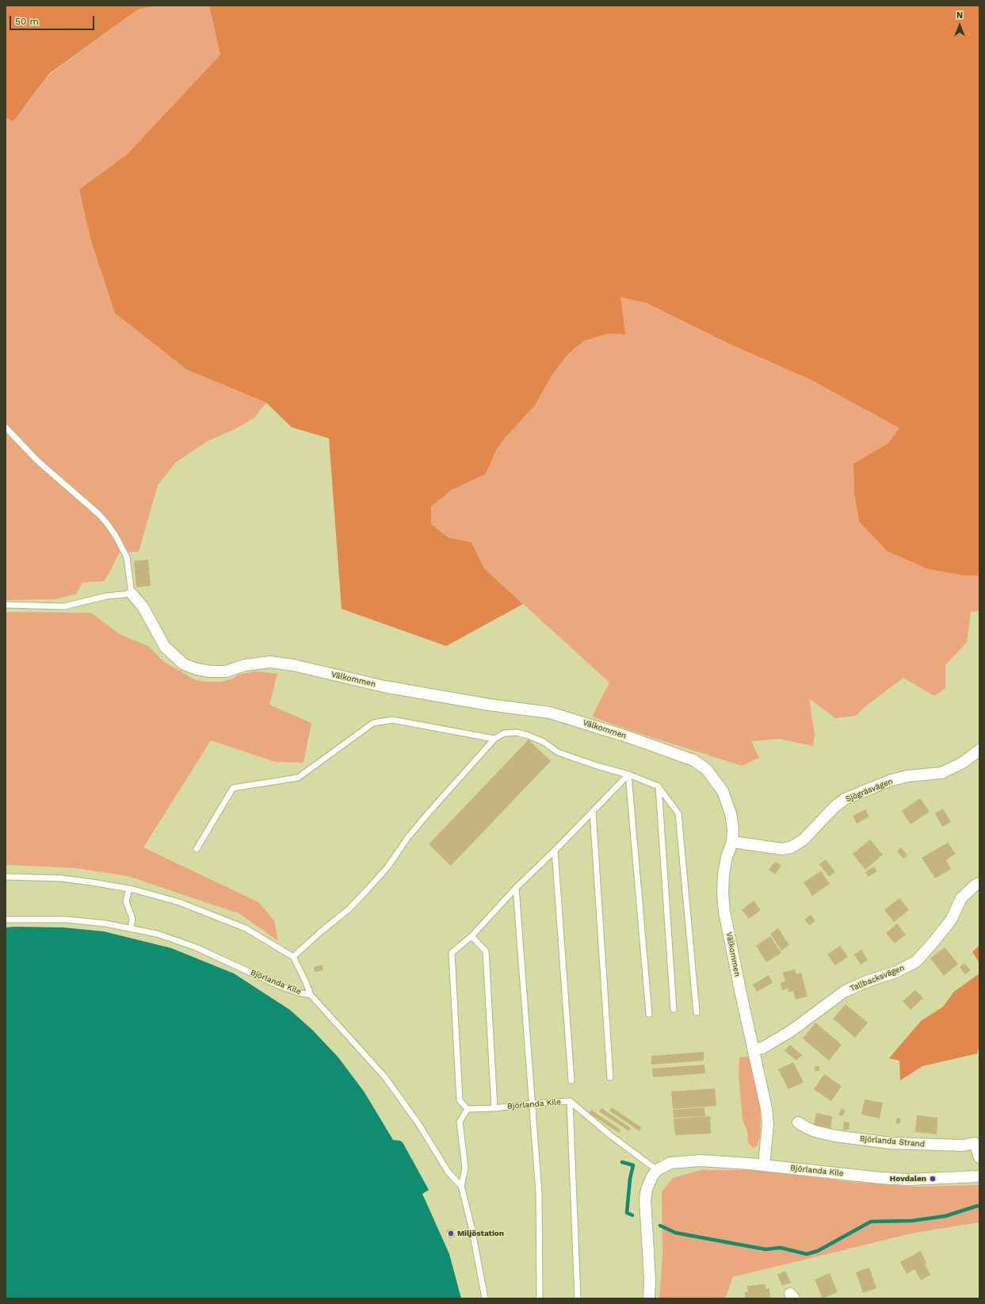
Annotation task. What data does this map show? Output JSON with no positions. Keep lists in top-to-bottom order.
{
  "streets": {
    "street": [
      "Välkommen",
      "Sjögräsvägen",
      "Tallbacksvägen",
      "Björlanda Kile",
      "Björlanda Strand"
    ]
  },
  "crossings": [
    ["Välkommen", "Sjögräsvägen"],
    ["Välkommen", "Tallbacksvägen"],
    ["Välkommen", "Björlanda Kile"]
  ],
  "places": ["Hovdalen", "Miljöstation"],
  "scale_bar": "50 m",
  "north": "top"
}
